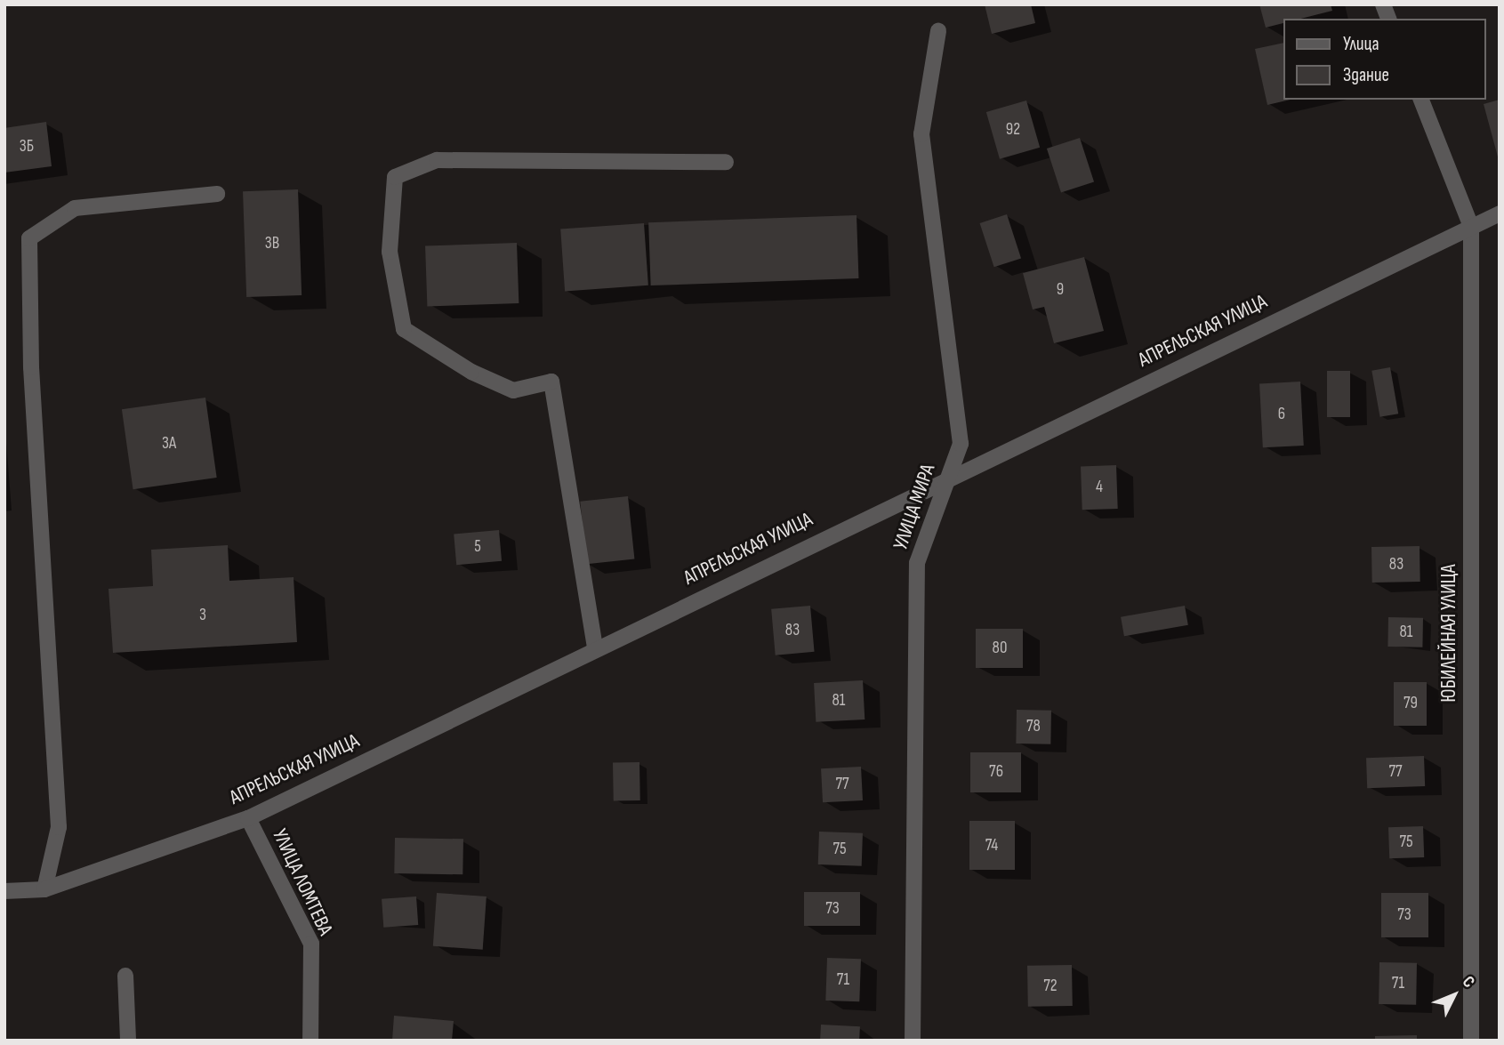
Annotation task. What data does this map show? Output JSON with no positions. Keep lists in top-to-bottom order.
{
  "streets": {
    "street": [
      "АПРЕЛЬСКАЯ УЛИЦА",
      "УЛИЦА МИРА",
      "ЮБИЛЕЙНАЯ УЛИЦА",
      "УЛИЦА ЛОМТЕВА"
    ]
  },
  "crossings": [
    ["АПРЕЛЬСКАЯ УЛИЦА", "УЛИЦА МИРА"],
    ["АПРЕЛЬСКАЯ УЛИЦА", "ЮБИЛЕЙНАЯ УЛИЦА"],
    ["АПРЕЛЬСКАЯ УЛИЦА", "УЛИЦА ЛОМТЕВА"]
  ],
  "house_numbers": [
    "92",
    "3Б",
    "3В",
    "9",
    "6",
    "3A",
    "4",
    "5",
    "83",
    "3",
    "83",
    "81",
    "80",
    "81",
    "79",
    "78",
    "76",
    "77",
    "77",
    "75",
    "74",
    "75",
    "73",
    "73",
    "71",
    "71",
    "72"
  ],
  "legend": ["Улица", "Здание"],
  "north": "top right"
}
